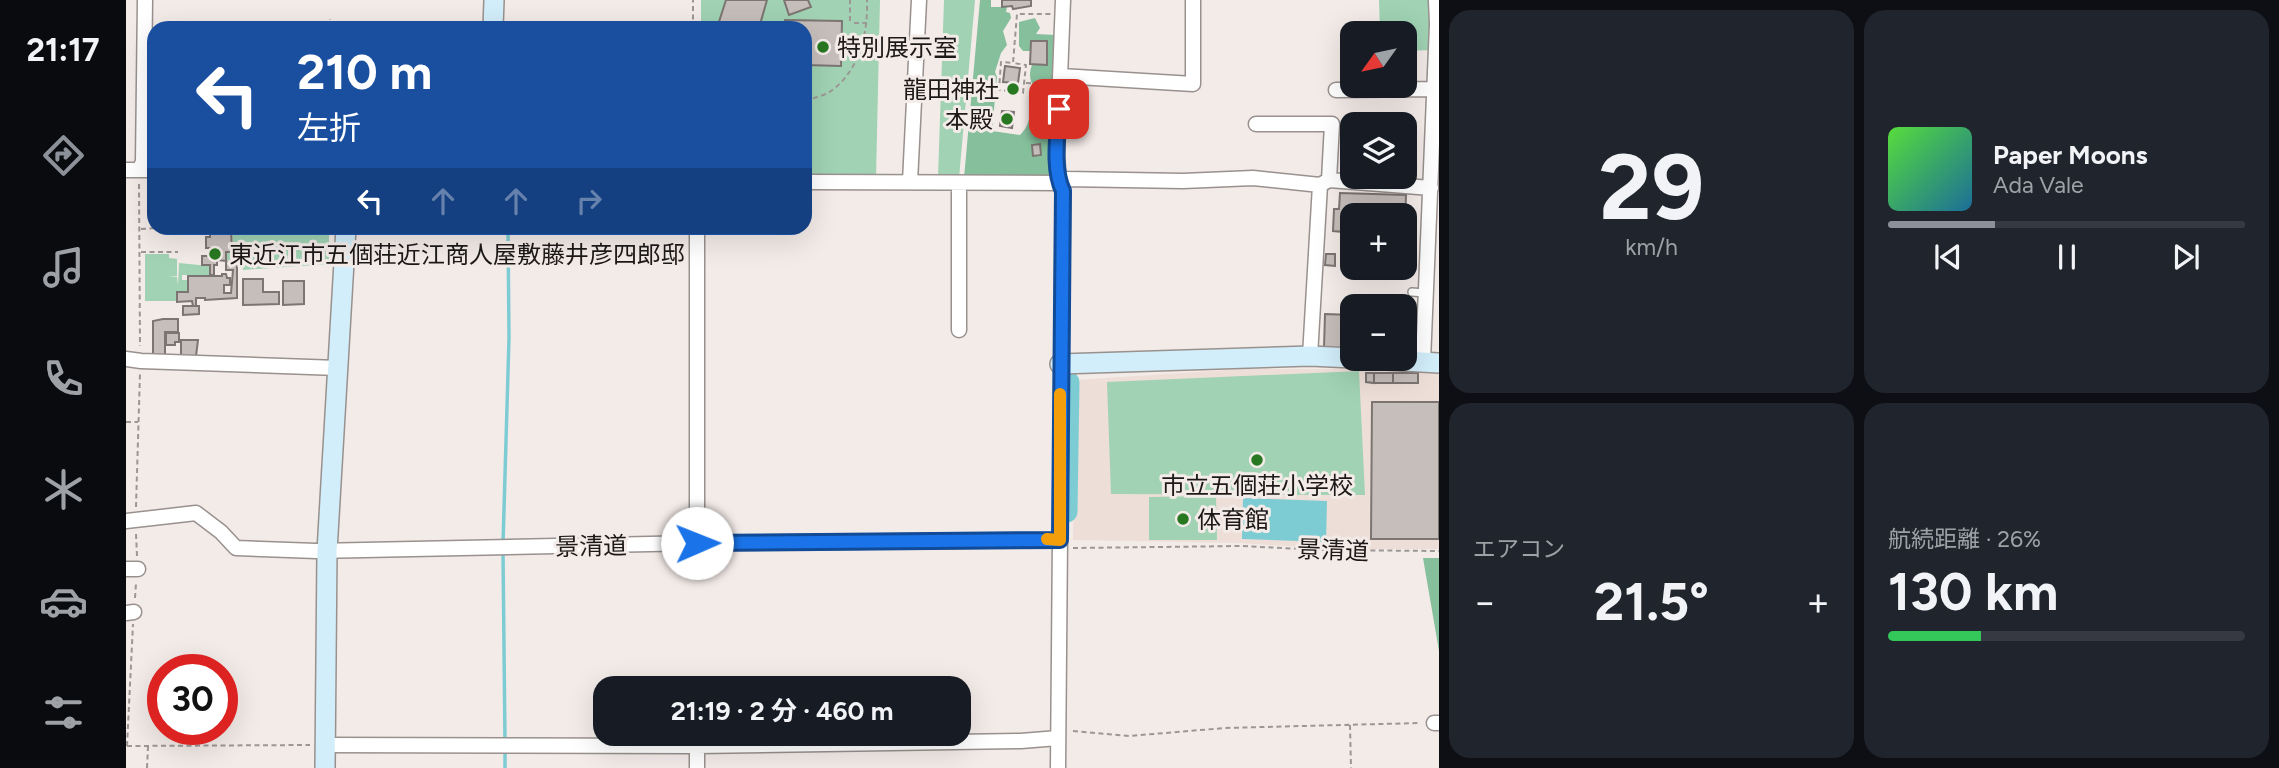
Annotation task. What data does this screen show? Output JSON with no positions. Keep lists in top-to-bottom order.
{
  "streets": {
    "street": ["景清道"]
  },
  "places": [
    "特別展示室",
    "龍田神社",
    "本殿",
    "東近江市五個荘近江商人屋敷藤井彦四郎邸",
    "市立五個荘小学校",
    "体育館"
  ],
  "north": "bottom left",
  "page": {
    "tabs": "21:17",
    "tile": [
      ["29", "km/h"],
      "エアコン",
      ["航続距離 · 26%", "130 km"]
    ],
    "map_buttons": ["+", "−"],
    "turn": ["210 m", "左折"],
    "song": ["Paper Moons", "Ada Vale"],
    "heat": ["−", "21.5°", "+"],
    "limit": "30",
    "trip": "21:19 · 2 分 · 460 m"
  }
}
